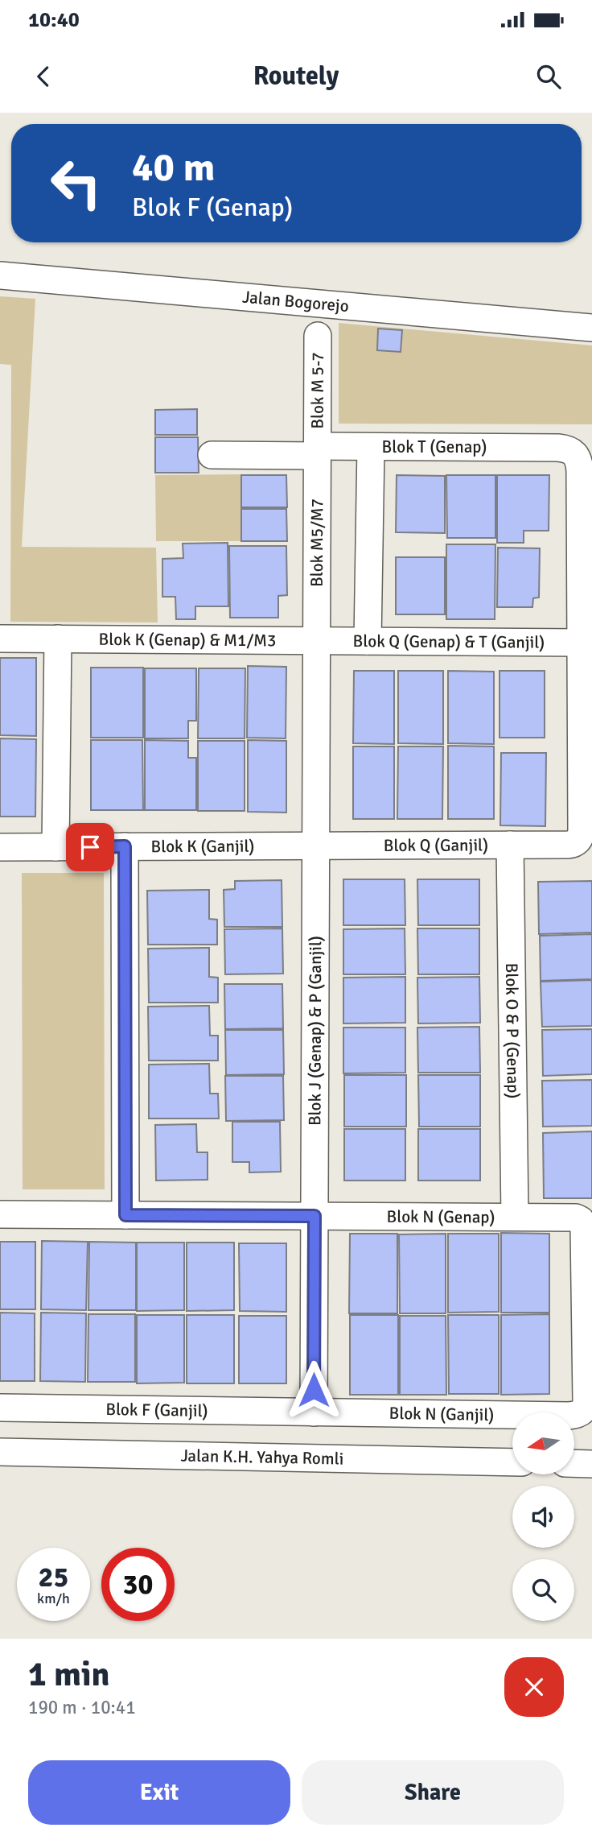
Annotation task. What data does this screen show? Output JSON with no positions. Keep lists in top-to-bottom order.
{
  "streets": {
    "street": [
      "Jalan Bogorejo",
      "Blok M 5-7",
      "Blok T (Genap)",
      "Blok M5/M7",
      "Blok K (Genap) & M1/M3",
      "Blok Q (Genap) & T (Ganjil)",
      "Blok Q (Ganjil)",
      "Blok K (Ganjil)",
      "Blok J (Genap) & P (Ganjil)",
      "Blok O & P (Genap)",
      "Blok N (Genap)",
      "Blok F (Ganjil)",
      "Blok N (Ganjil)",
      "Jalan K.H. Yahya Romli"
    ]
  },
  "crossings": [
    ["Blok M 5-7", "Blok T (Genap)"],
    ["Blok M 5-7", "Blok M5/M7"],
    ["Blok T (Genap)", "Blok M5/M7"],
    ["Blok T (Genap)", "Blok Q (Genap) & T (Ganjil)"],
    ["Blok T (Genap)", "Blok Q (Ganjil)"],
    ["Blok M5/M7", "Blok K (Genap) & M1/M3"],
    ["Blok M5/M7", "Blok Q (Genap) & T (Ganjil)"],
    ["Blok M5/M7", "Blok Q (Ganjil)"],
    ["Blok M5/M7", "Blok K (Ganjil)"],
    ["Blok M5/M7", "Blok J (Genap) & P (Ganjil)"],
    ["Blok K (Genap) & M1/M3", "Blok Q (Genap) & T (Ganjil)"],
    ["Blok Q (Ganjil)", "Blok K (Ganjil)"],
    ["Blok Q (Ganjil)", "Blok J (Genap) & P (Ganjil)"],
    ["Blok Q (Ganjil)", "Blok O & P (Genap)"],
    ["Blok K (Ganjil)", "Blok J (Genap) & P (Ganjil)"],
    ["Blok J (Genap) & P (Ganjil)", "Blok N (Genap)"],
    ["Blok J (Genap) & P (Ganjil)", "Blok F (Ganjil)"],
    ["Blok J (Genap) & P (Ganjil)", "Blok N (Ganjil)"],
    ["Blok O & P (Genap)", "Blok N (Genap)"],
    ["Blok F (Ganjil)", "Blok N (Ganjil)"]
  ],
  "north": "left",
  "page": {
    "status": "10:40",
    "header": "Routely",
    "turn": ["40 m", "Blok F (Genap)"],
    "speed": "25 km/h",
    "limit": "30",
    "heading": ["1 min", "190 m · 10:41"],
    "buttons": ["Exit", "Share"]
  }
}
